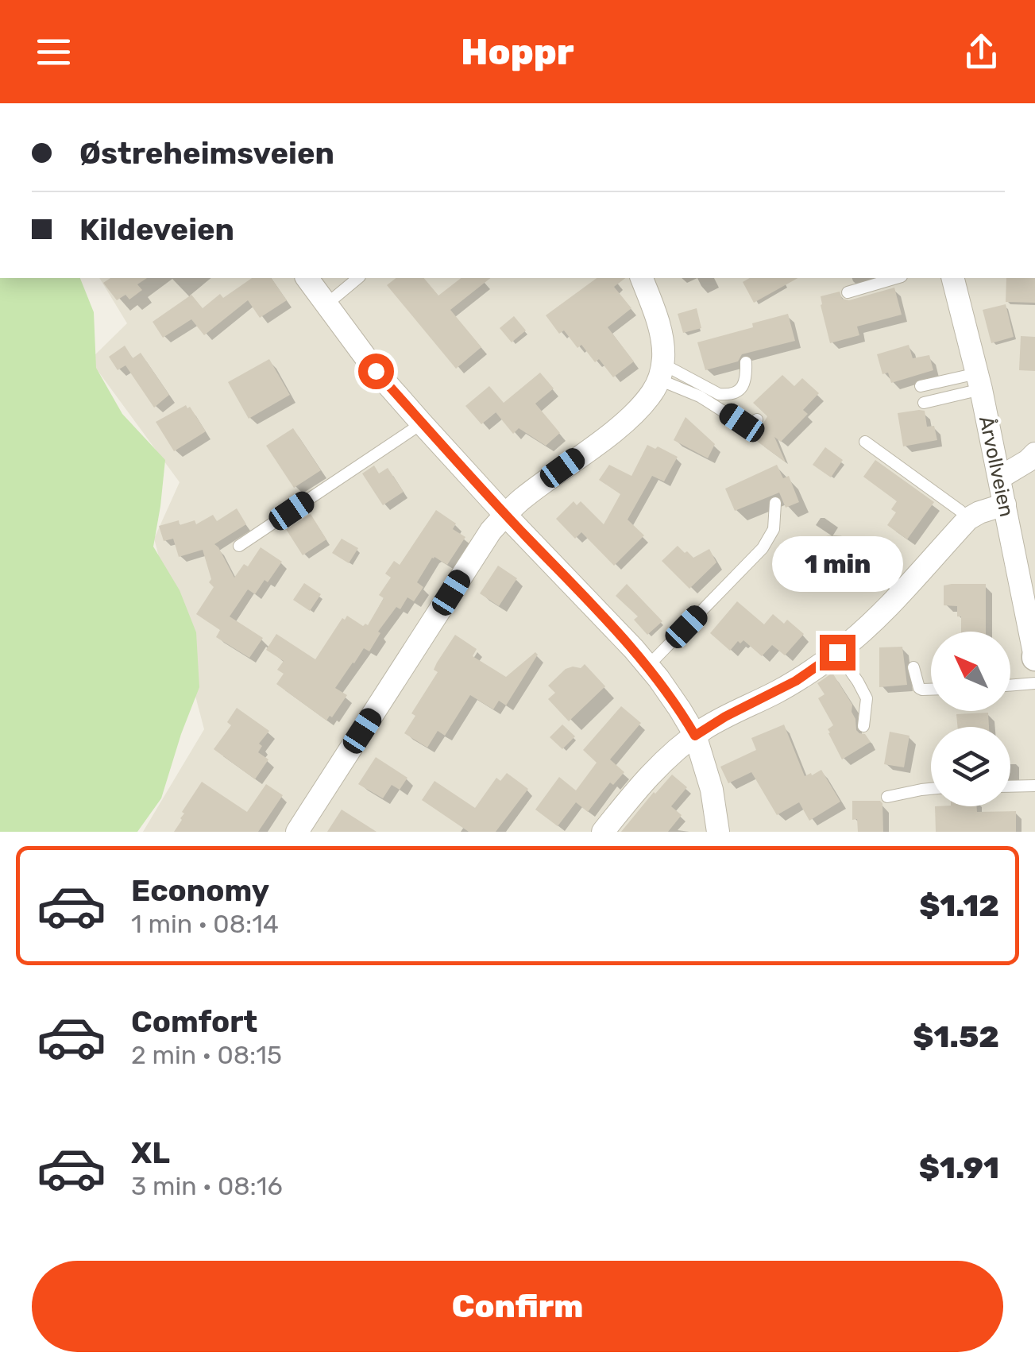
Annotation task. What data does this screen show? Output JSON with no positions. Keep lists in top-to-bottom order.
{
  "streets": {
    "street": ["Årvollveien"]
  },
  "north": "top left",
  "page": {
    "header": "Hoppr",
    "banner": ["Østreheimsveien", "Kildeveien"],
    "bubble": "1 min",
    "list": [
      {
        "name": "Economy",
        "note": "1 min · 08:14",
        "value": "$1.12"
      },
      {
        "name": "Comfort",
        "note": "2 min · 08:15",
        "value": "$1.52"
      },
      {
        "name": "XL",
        "note": "3 min · 08:16",
        "value": "$1.91"
      }
    ],
    "buttons": "Confirm"
  }
}
